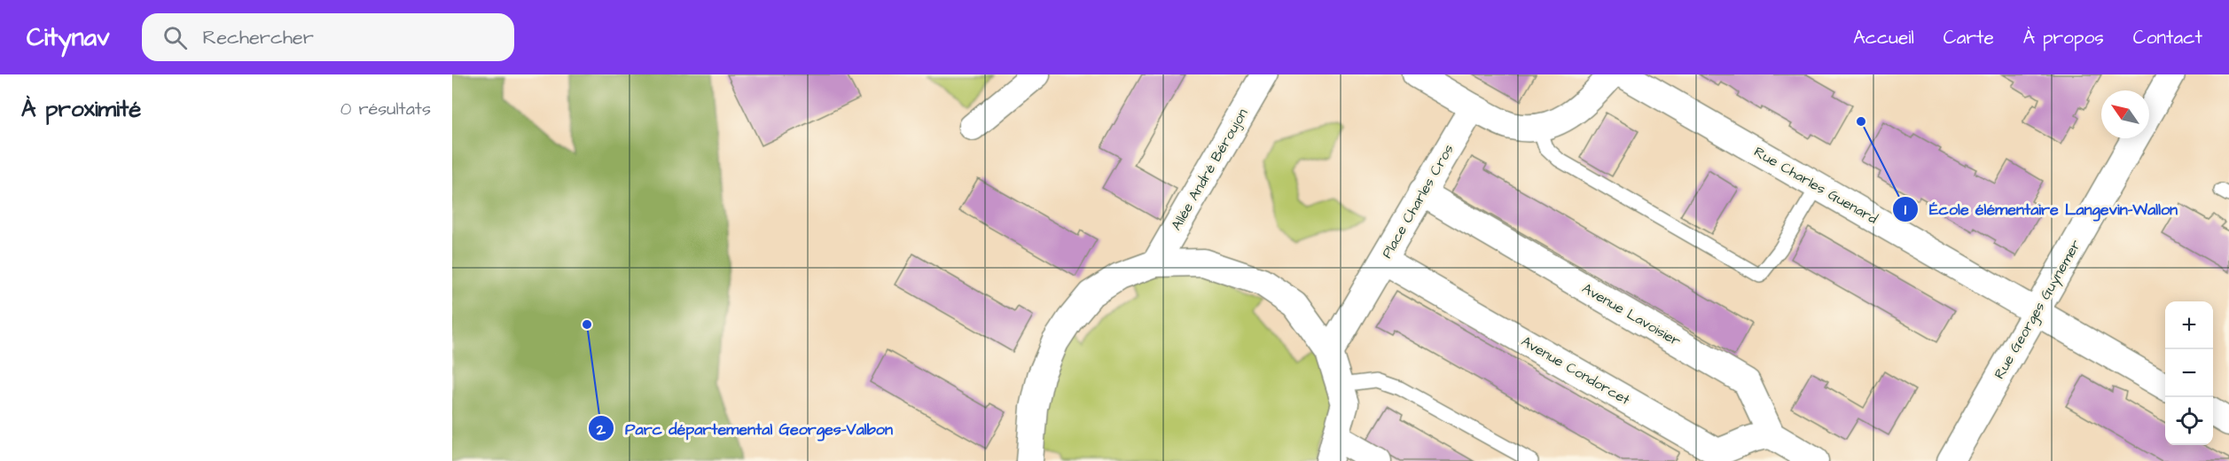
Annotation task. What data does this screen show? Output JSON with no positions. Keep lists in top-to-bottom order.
{
  "streets": {
    "street": [
      "Allée André Béroujon",
      "Rue Charles Guenard",
      "Place Charles Cros",
      "Rue Georges Guynemer",
      "Avenue Lavoisier",
      "Avenue Condorcet"
    ]
  },
  "crossings": [
    ["Rue Charles Guenard", "Rue Georges Guynemer"],
    ["Place Charles Cros", "Avenue Lavoisier"],
    ["Place Charles Cros", "Avenue Condorcet"],
    ["Avenue Lavoisier", "Avenue Condorcet"]
  ],
  "places": ["École élémentaire Langevin-Wallon", "Parc départemental Georges-Valbon"],
  "north": "top left",
  "page": {
    "header": "Citynav",
    "search": "Rechercher",
    "nav": [
      "Accueil",
      "Carte",
      "À propos",
      "Contact"
    ],
    "heading": ["À proximité", "0 résultats"],
    "map_buttons": ["+", "−"]
  }
}
